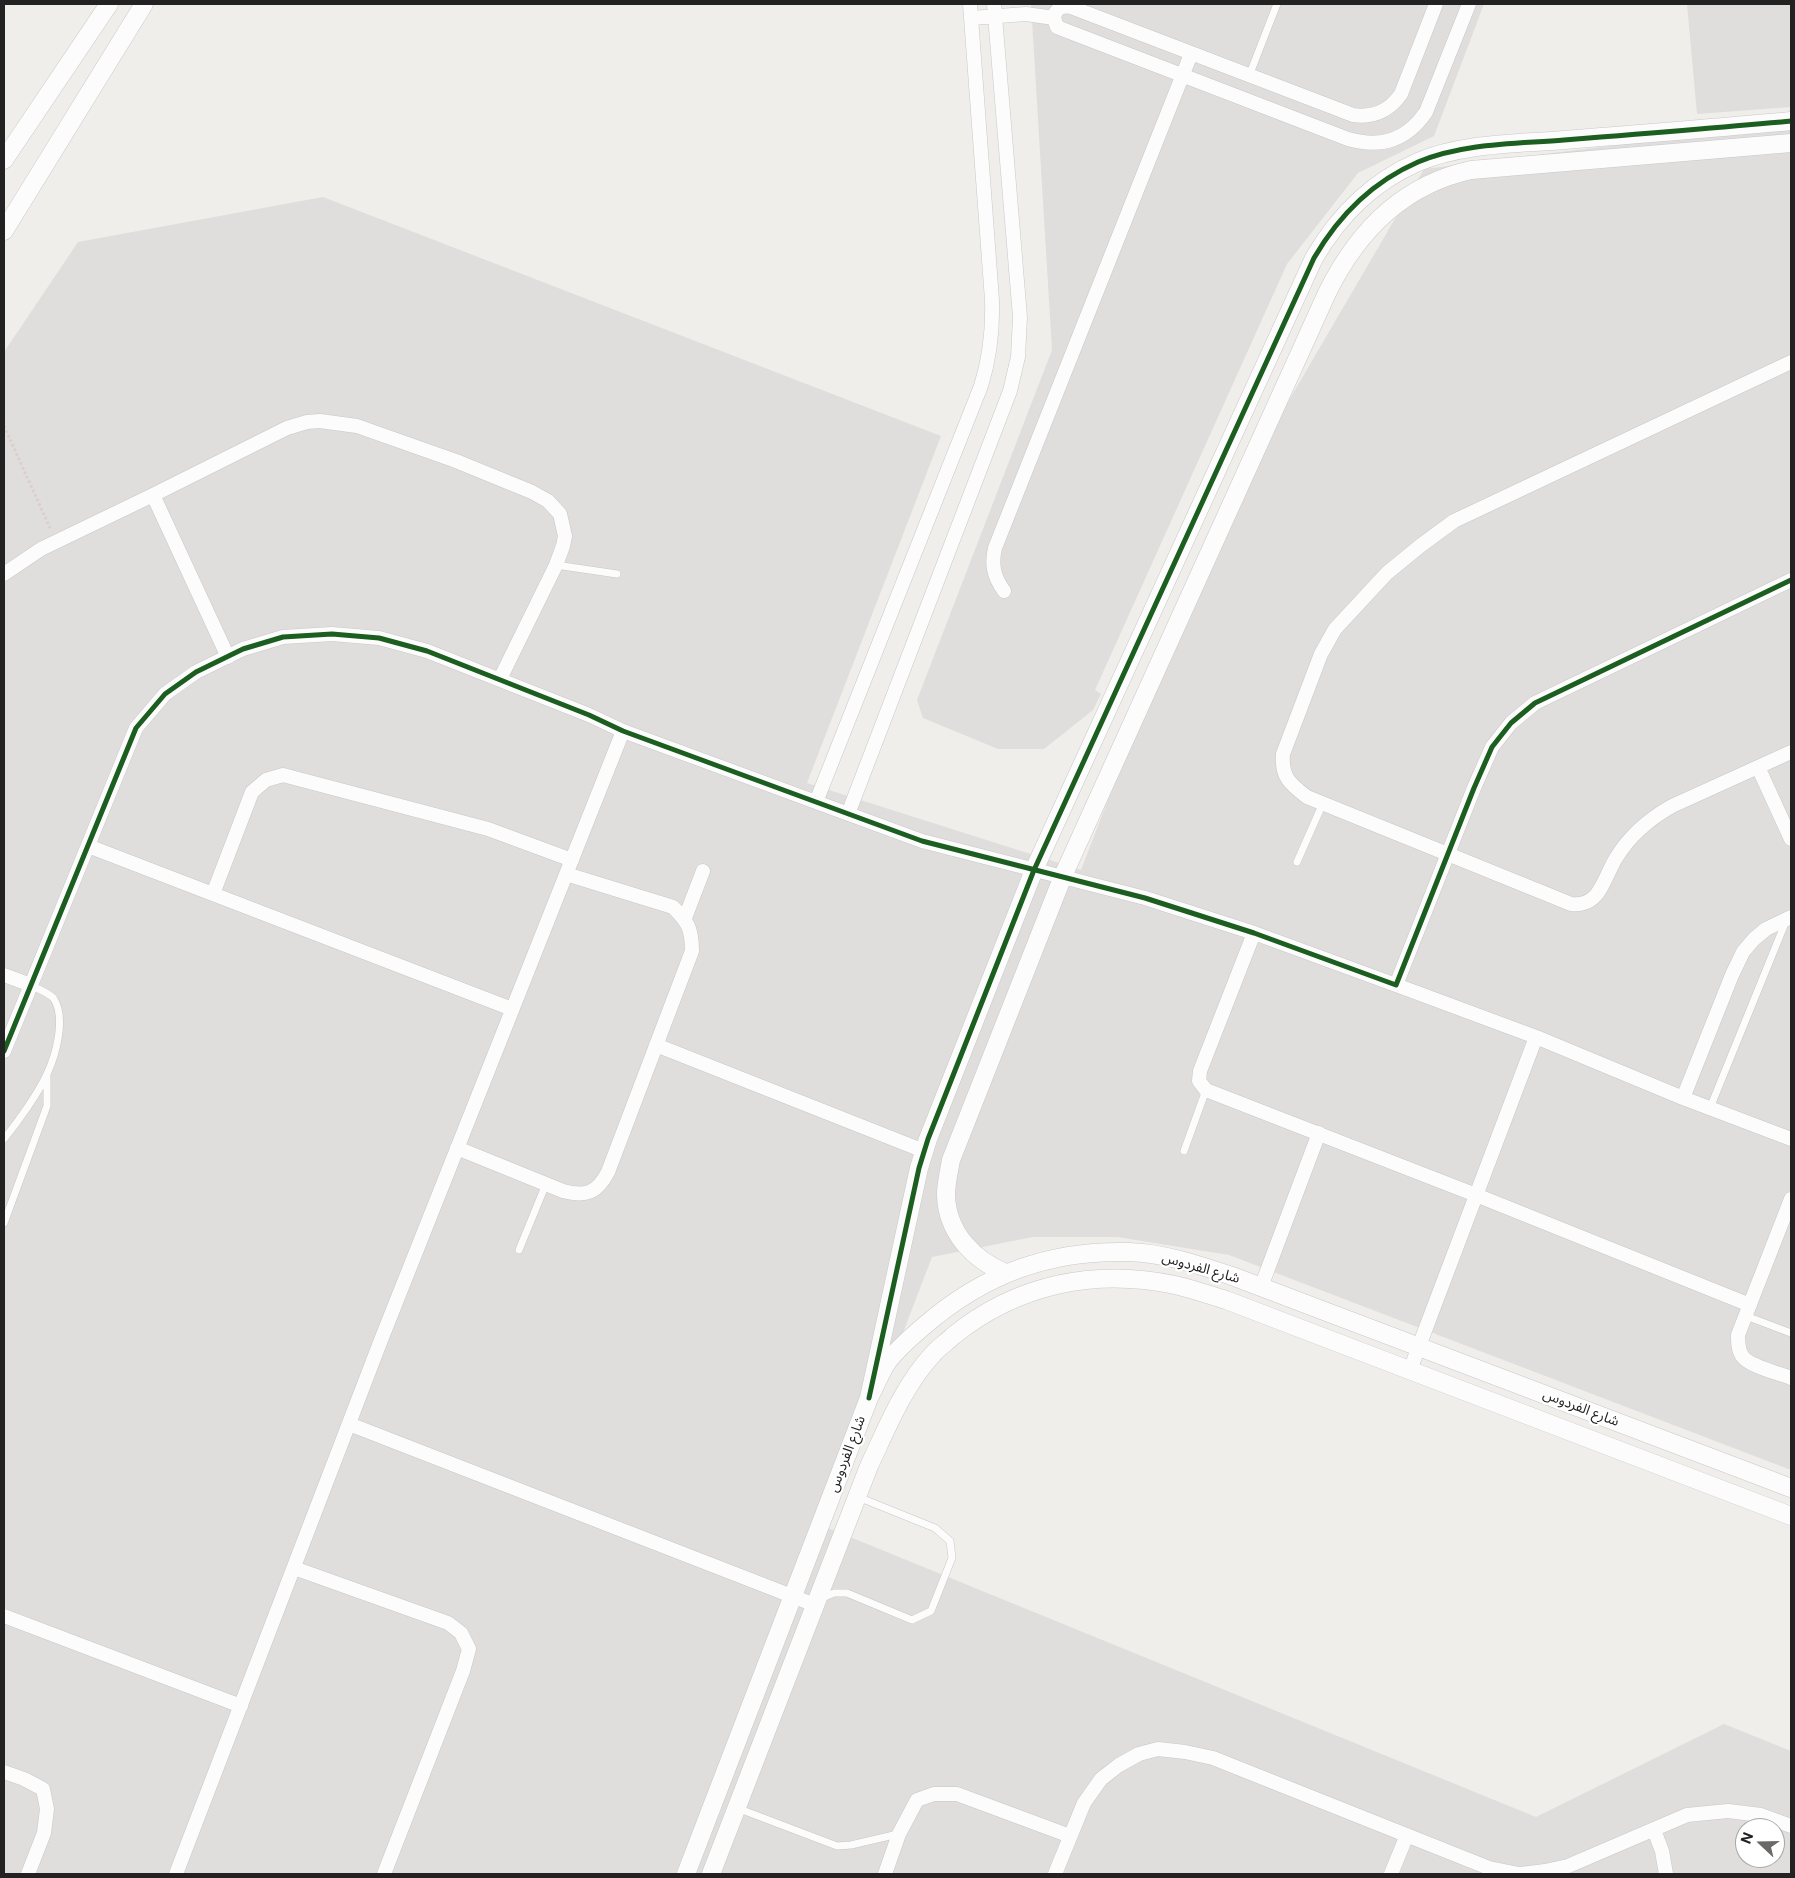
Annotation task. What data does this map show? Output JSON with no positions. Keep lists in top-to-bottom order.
{
  "streets": {
    "street": ["شارع الفردوس"]
  },
  "north": "left"
}
